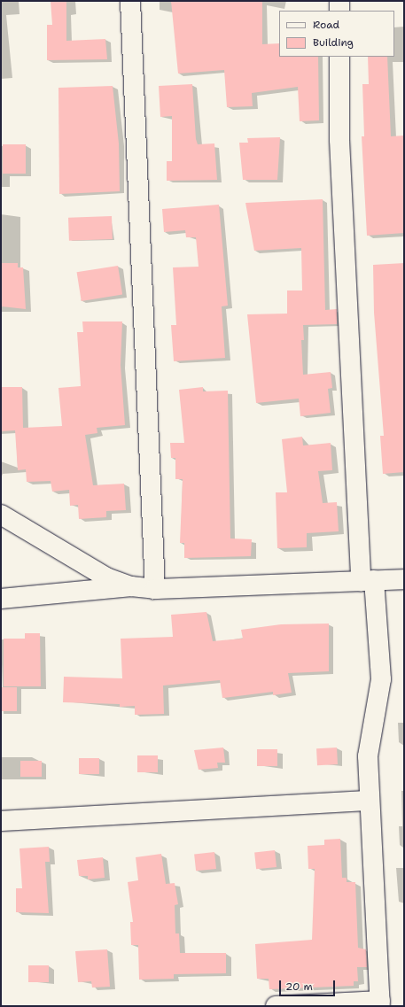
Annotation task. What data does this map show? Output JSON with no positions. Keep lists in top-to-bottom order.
{
  "legend": ["Road", "Building"],
  "scale_bar": "20 m"
}
